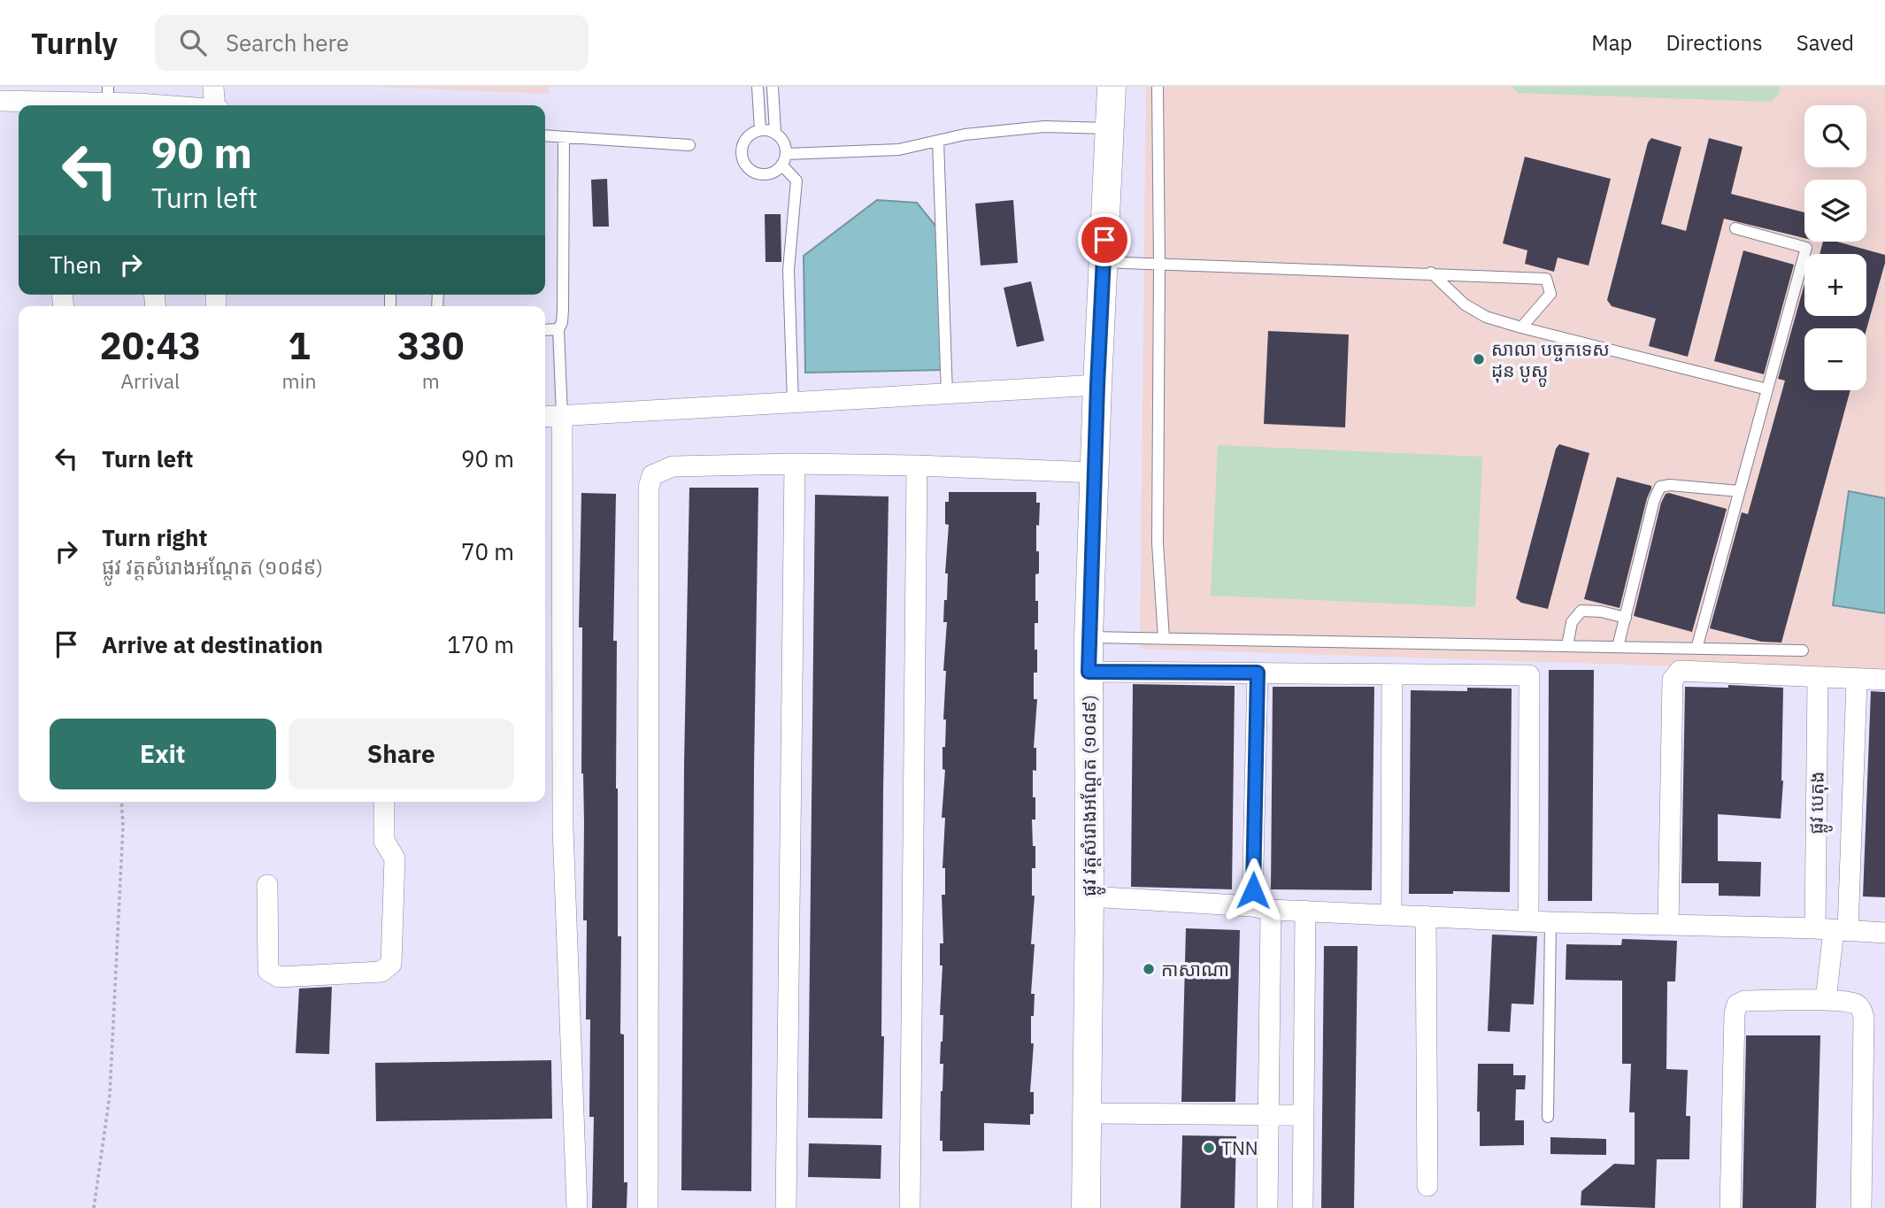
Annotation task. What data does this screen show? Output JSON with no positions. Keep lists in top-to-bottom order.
{
  "streets": {
    "main road": ["ផ្លូវ វត្តសំរោងអណ្ដែត (១០៨៩)"],
    "street": ["ផ្លូវ បេតុង"]
  },
  "places": ["សាលា បច្ចកទេស ដុន បូស្កូ", "កាសាណា", "TNN"],
  "page": {
    "header": "Turnly",
    "search": "Search here",
    "nav": ["Map", "Directions", "Saved"],
    "map_buttons": ["+", "−"],
    "turn": ["90 m", "Turn left"],
    "then": "Then",
    "eta": [
      "20:43",
      "Arrival",
      "1",
      "min",
      "330",
      "m"
    ],
    "list": [
      {
        "name": "Turn left",
        "value": "90 m"
      },
      {
        "name": "Turn right",
        "note": "ផ្លូវ វត្តសំរោងអណ្ដែត (១០៨៩)",
        "value": "70 m"
      },
      {
        "name": "Arrive at destination",
        "value": "170 m"
      }
    ],
    "buttons": ["Exit", "Share"]
  }
}
